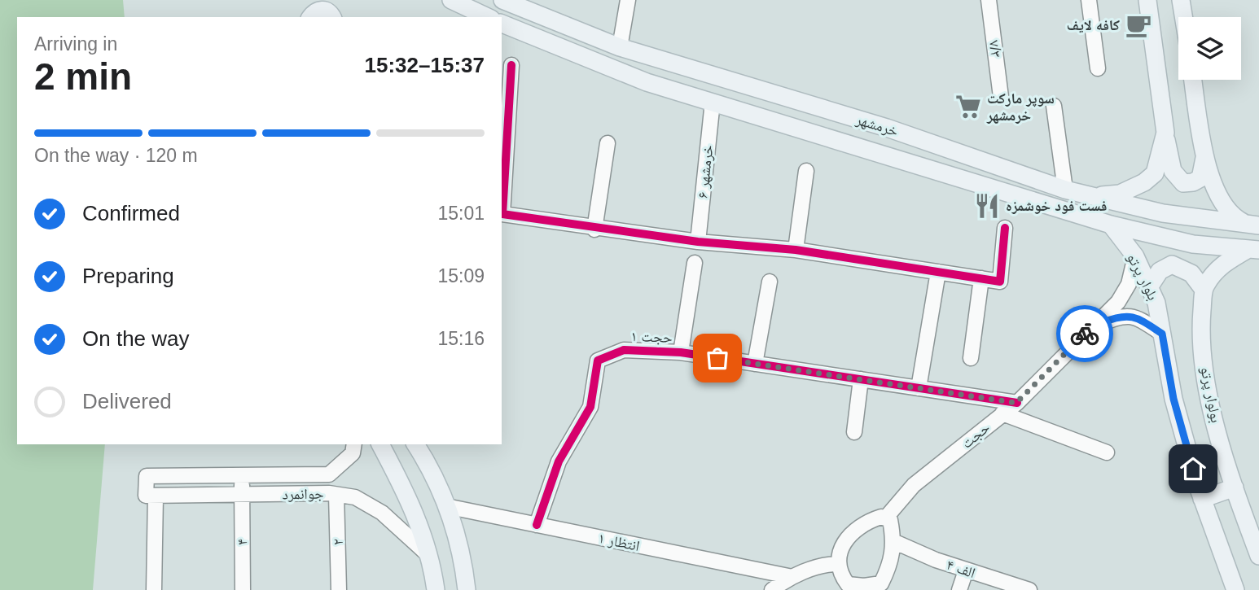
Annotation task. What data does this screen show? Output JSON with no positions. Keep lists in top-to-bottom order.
{
  "streets": {
    "main road": ["خرمشهر", "بلوار پرتو", "بولوار پرتو"],
    "street": [
      "۷/۳",
      "خرمشهر ۶",
      "حجت ۱",
      "حجت",
      "جوانمرد",
      "۴",
      "۲",
      "انتظار ۱",
      "۴ الف"
    ]
  },
  "crossings": [
    ["خرمشهر", "خرمشهر ۶"],
    ["خرمشهر", "بلوار پرتو"],
    ["بلوار پرتو", "حجت"],
    ["حجت ۱", "حجت"],
    ["حجت ۱", "انتظار ۱"],
    ["حجت", "۴ الف"],
    ["جوانمرد", "۴"],
    ["جوانمرد", "۲"]
  ],
  "places": {
    "cafe": ["کافه لایف"],
    "supermarket": ["سوپر مارکت خرمشهر"],
    "restaurant": ["فست فود خوشمزه"]
  },
  "page": {
    "heading": ["2 min", "Arriving in", "15:32–15:37"],
    "bar": "On the way · 120 m",
    "list": [
      ["Confirmed", "15:01"],
      ["Preparing", "15:09"],
      ["On the way", "15:16"],
      "Delivered"
    ]
  }
}
